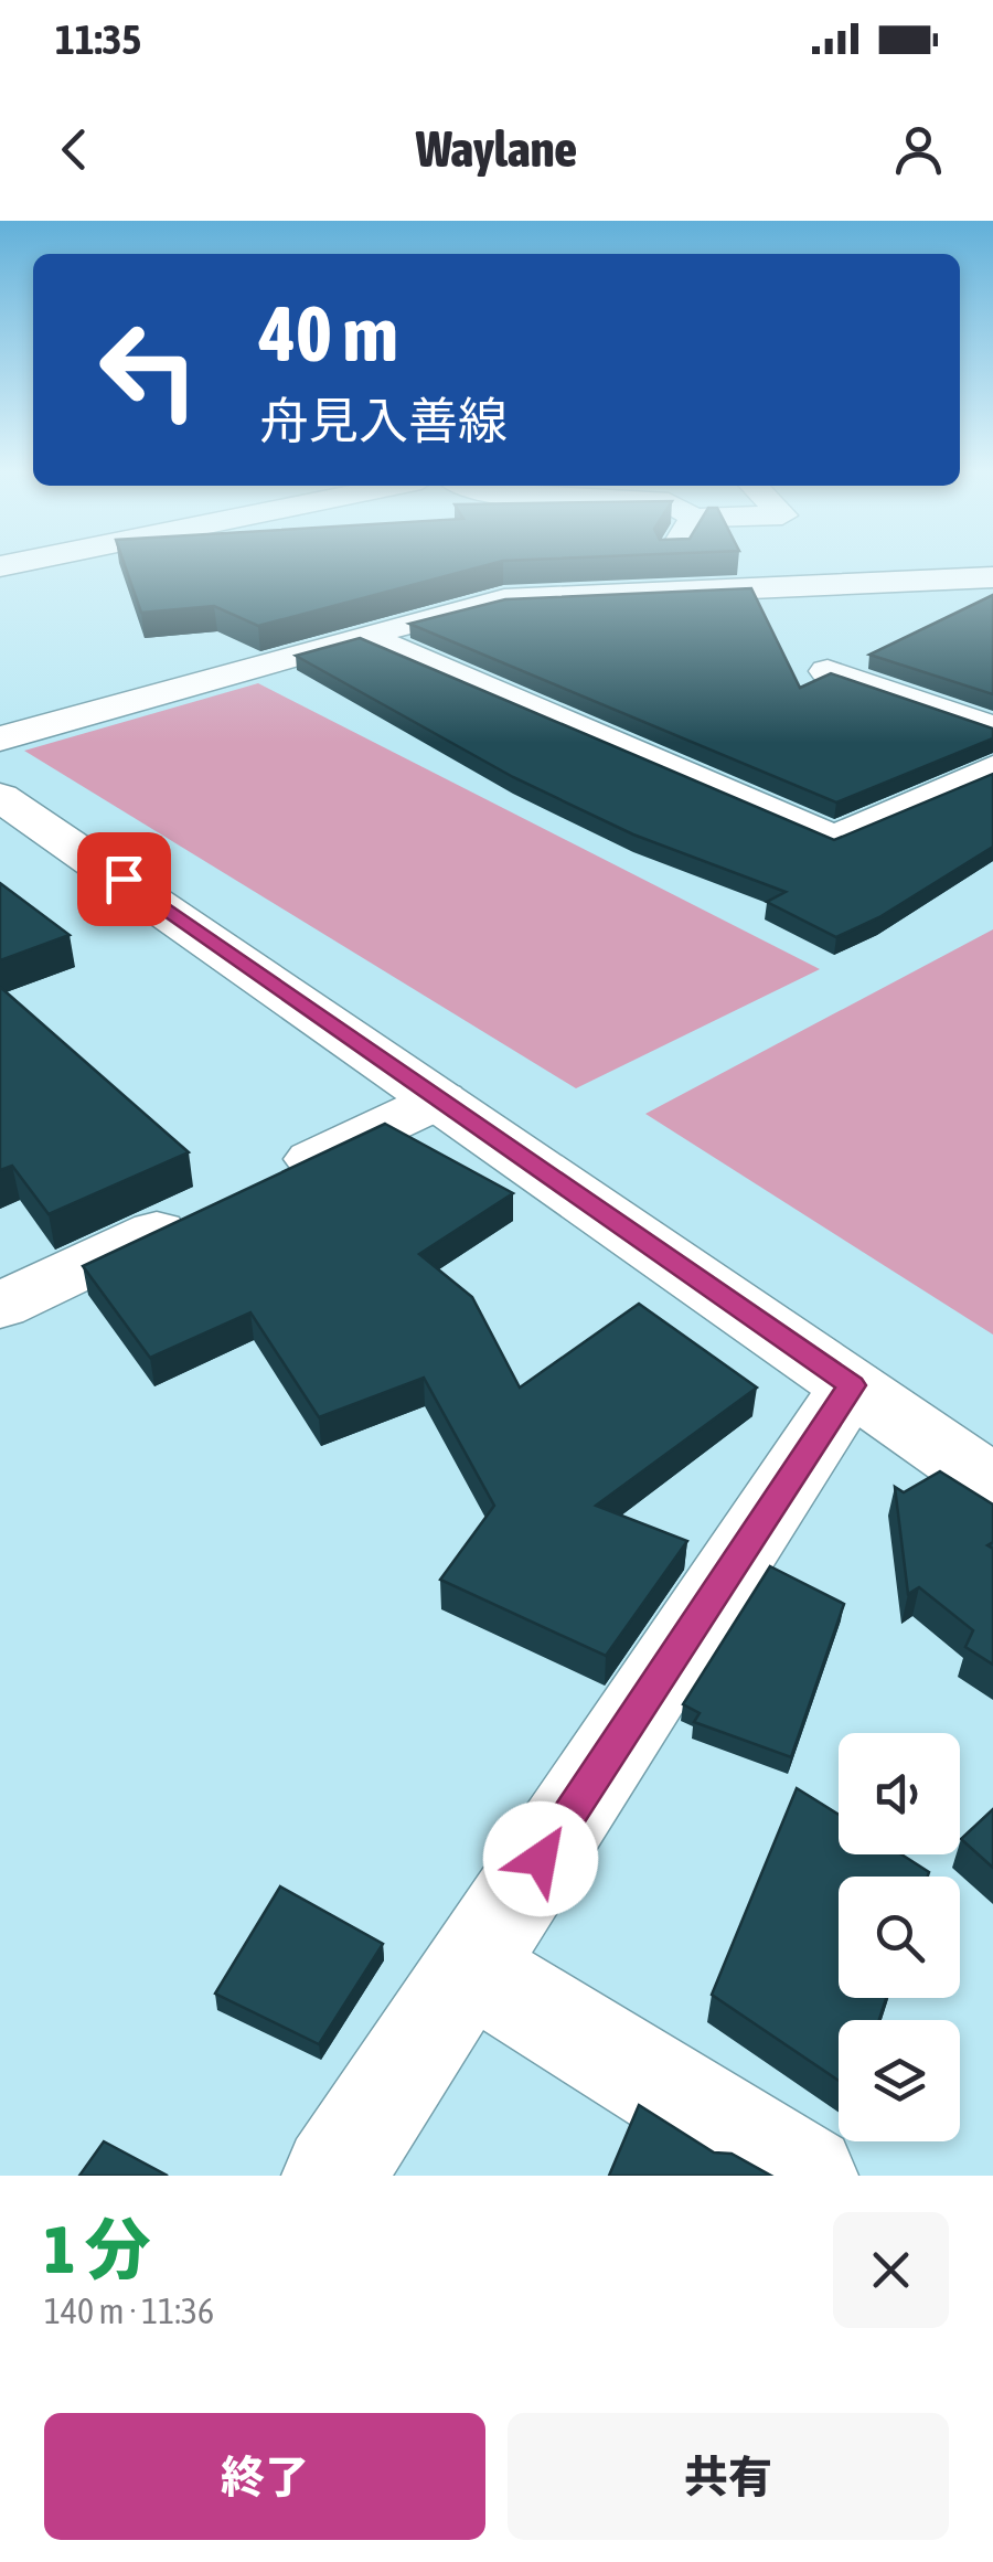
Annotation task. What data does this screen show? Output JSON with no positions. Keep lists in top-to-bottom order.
{
  "page": {
    "status": "11:35",
    "header": "Waylane",
    "turn": ["40 m", "舟見入善線"],
    "heading": ["1 分", "140 m · 11:36"],
    "buttons": ["終了", "共有"]
  }
}
